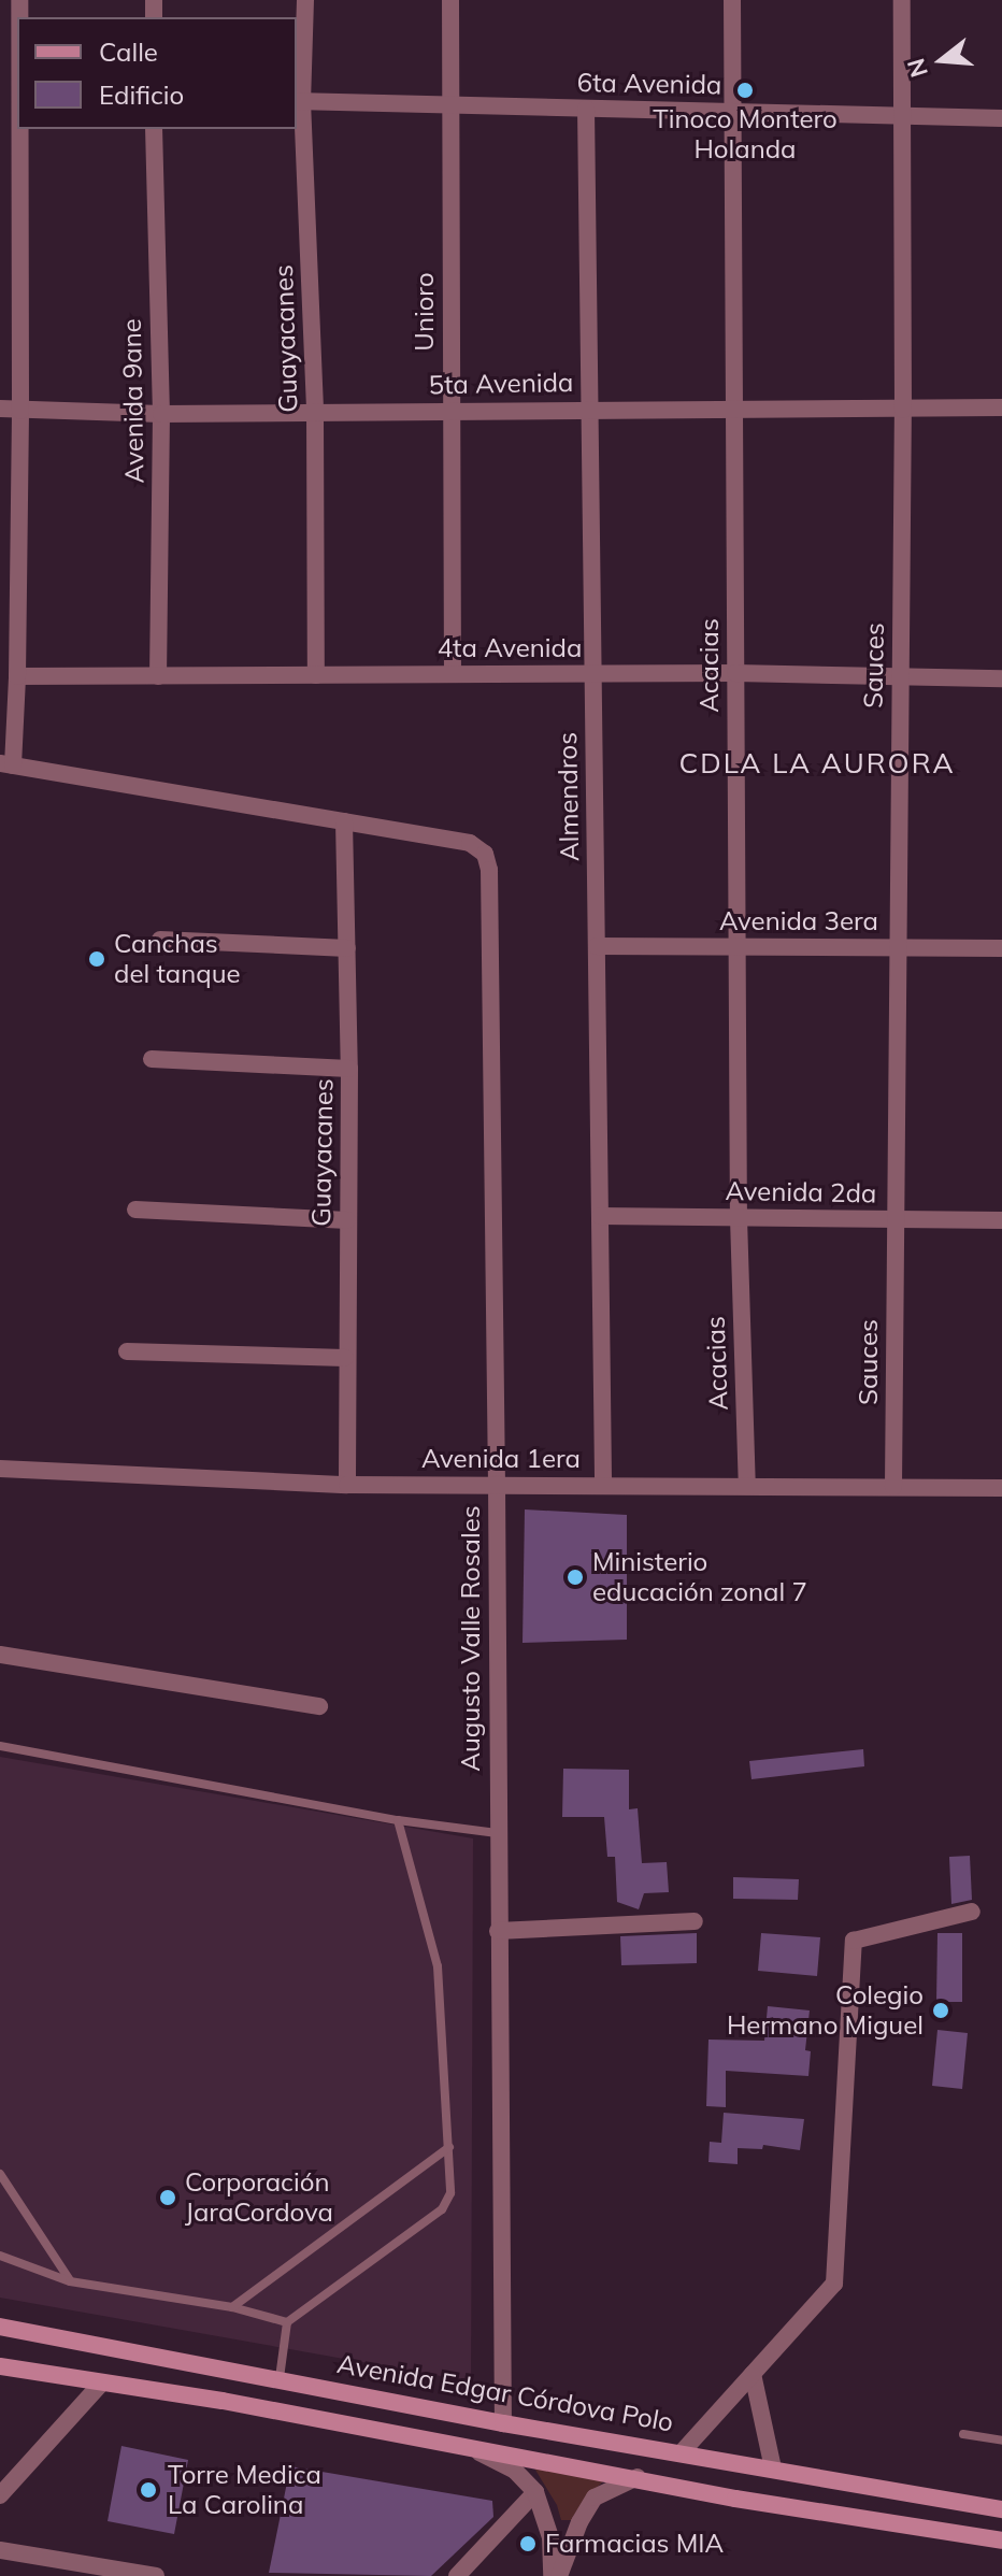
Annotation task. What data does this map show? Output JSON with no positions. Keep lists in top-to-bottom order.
{
  "streets": {
    "main road": ["Avenida Edgar Córdova Polo"],
    "street": [
      "6ta Avenida",
      "Unioro",
      "Guayacanes",
      "5ta Avenida",
      "Avenida 9ane",
      "4ta Avenida",
      "Acacias",
      "Sauces",
      "Almendros",
      "Avenida 3era",
      "Avenida 2da",
      "Avenida 1era",
      "Augusto Valle Rosales"
    ]
  },
  "crossings": [
    ["6ta Avenida", "Unioro"],
    ["6ta Avenida", "Guayacanes"],
    ["6ta Avenida", "Acacias"],
    ["6ta Avenida", "Sauces"],
    ["6ta Avenida", "Almendros"],
    ["Unioro", "5ta Avenida"],
    ["Unioro", "4ta Avenida"],
    ["Guayacanes", "5ta Avenida"],
    ["Guayacanes", "4ta Avenida"],
    ["Guayacanes", "Avenida 1era"],
    ["Guayacanes", "Augusto Valle Rosales"],
    ["5ta Avenida", "Avenida 9ane"],
    ["5ta Avenida", "Acacias"],
    ["5ta Avenida", "Sauces"],
    ["5ta Avenida", "Almendros"],
    ["Avenida 9ane", "4ta Avenida"],
    ["4ta Avenida", "Acacias"],
    ["4ta Avenida", "Sauces"],
    ["4ta Avenida", "Almendros"],
    ["Acacias", "Avenida 3era"],
    ["Acacias", "Avenida 2da"],
    ["Acacias", "Avenida 1era"],
    ["Sauces", "Avenida 3era"],
    ["Sauces", "Avenida 2da"],
    ["Sauces", "Avenida 1era"],
    ["Almendros", "Avenida 3era"],
    ["Almendros", "Avenida 2da"],
    ["Almendros", "Avenida 1era"],
    ["Avenida 1era", "Augusto Valle Rosales"],
    ["Augusto Valle Rosales", "Avenida Edgar Córdova Polo"]
  ],
  "districts": ["CDLA LA AURORA"],
  "places": [
    "Tinoco Montero Holanda",
    "Canchas del tanque",
    "Ministerio educación zonal 7",
    "Colegio Hermano Miguel",
    "Corporación JaraCordova",
    "Torre Medica La Carolina",
    "Farmacias MIA"
  ],
  "legend": ["Calle", "Edificio"],
  "north": "left"
}
